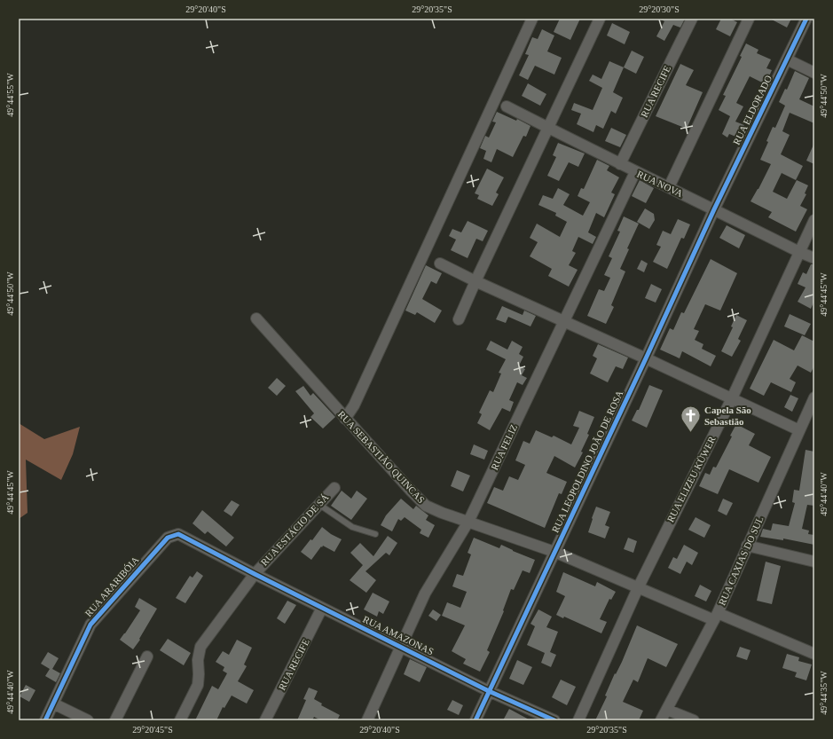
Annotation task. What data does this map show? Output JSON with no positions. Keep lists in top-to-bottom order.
{
  "streets": {
    "street": [
      "RUA RECIFE",
      "RUA ELDORADO",
      "RUA NOVA",
      "RUA FELIZ",
      "RUA SEBASTIÃO QUINCAS",
      "RUA LEOPOLDINO JOÃO DE ROSA",
      "RUA ELIZEU KÜWER",
      "RUA ESTÁCIO DE SÁ",
      "RUA CAXIAS DO SUL",
      "RUA ARARIBÓIA",
      "RUA AMAZONAS"
    ]
  },
  "crossings": [
    ["RUA RECIFE", "RUA NOVA"],
    ["RUA RECIFE", "RUA AMAZONAS"],
    ["RUA ELDORADO", "RUA NOVA"],
    ["RUA ELDORADO", "RUA LEOPOLDINO JOÃO DE ROSA"],
    ["RUA NOVA", "RUA FELIZ"],
    ["RUA NOVA", "RUA LEOPOLDINO JOÃO DE ROSA"],
    ["RUA NOVA", "RUA ELIZEU KÜWER"],
    ["RUA FELIZ", "RUA SEBASTIÃO QUINCAS"],
    ["RUA FELIZ", "RUA AMAZONAS"],
    ["RUA SEBASTIÃO QUINCAS", "RUA LEOPOLDINO JOÃO DE ROSA"],
    ["RUA SEBASTIÃO QUINCAS", "RUA ELIZEU KÜWER"],
    ["RUA SEBASTIÃO QUINCAS", "RUA CAXIAS DO SUL"],
    ["RUA LEOPOLDINO JOÃO DE ROSA", "RUA AMAZONAS"],
    ["RUA ESTÁCIO DE SÁ", "RUA AMAZONAS"],
    ["RUA ARARIBÓIA", "RUA AMAZONAS"]
  ],
  "places": {
    "church": ["Capela São Sebastião"]
  },
  "coordinates": [
    "29°20'40\"S",
    "29°20'35\"S",
    "29°20'30\"S",
    "49°44'55\"W",
    "49°44'50\"W",
    "49°44'45\"W",
    "49°44'40\"W",
    "49°44'35\"W",
    "29°20'45\"S"
  ]
}
